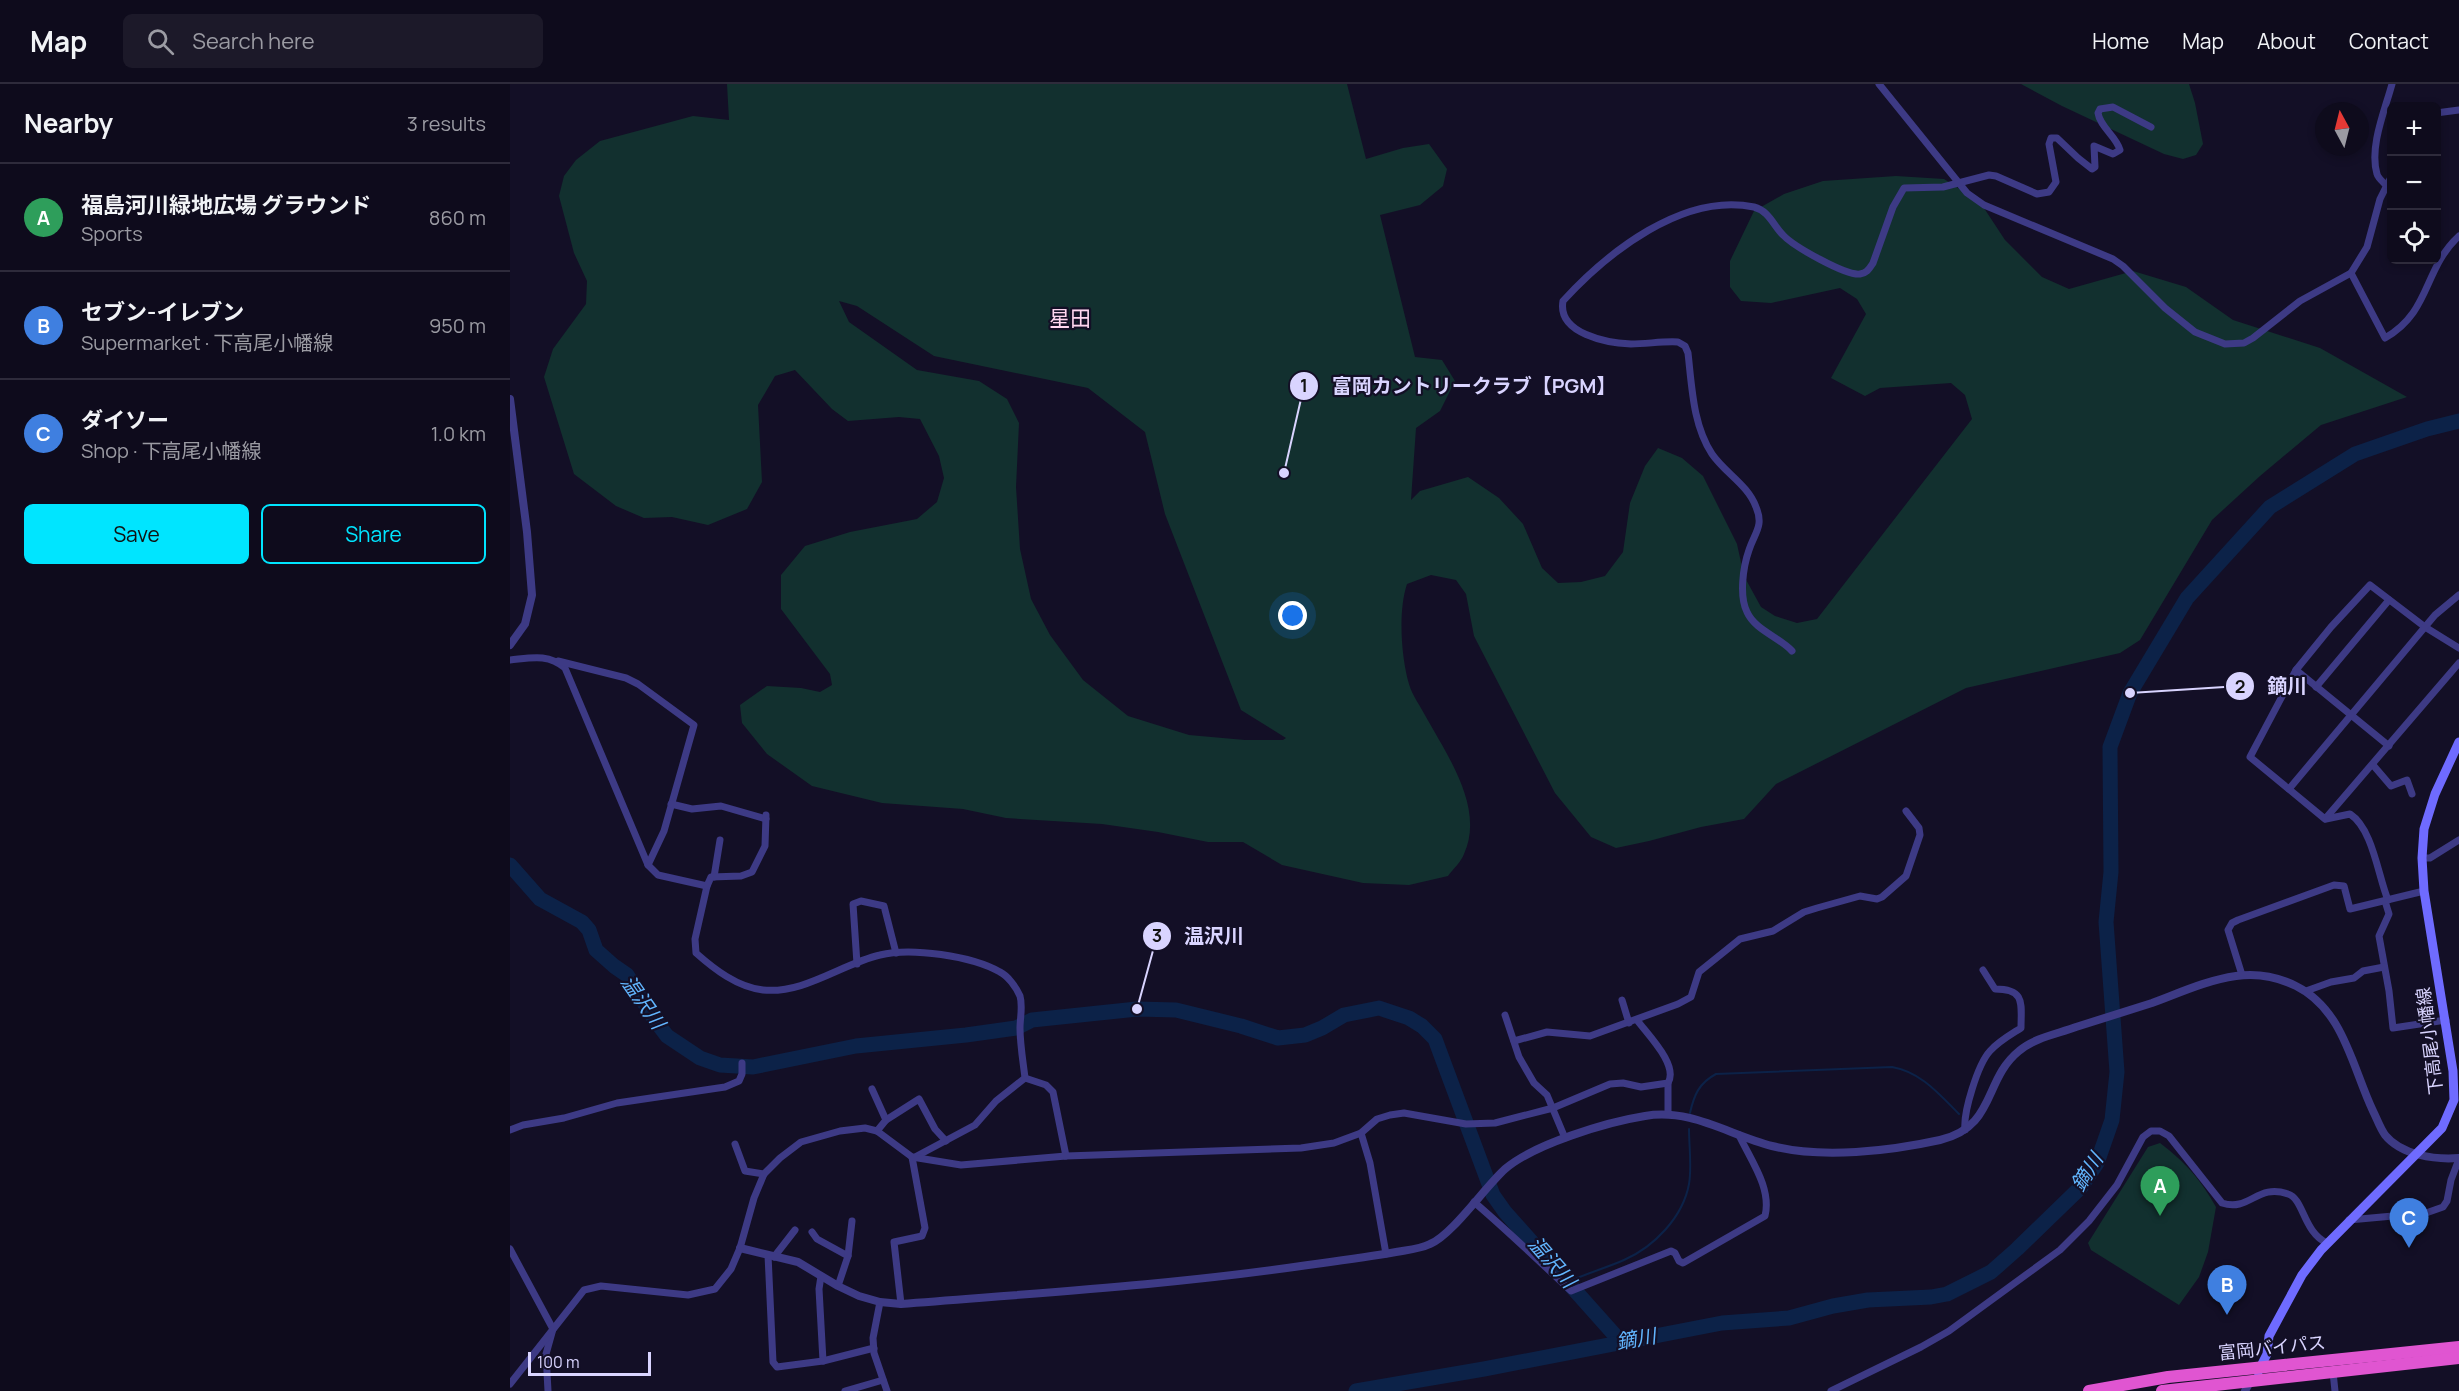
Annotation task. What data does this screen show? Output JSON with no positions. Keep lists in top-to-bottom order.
{
  "streets": {
    "highway": ["富岡バイパス"],
    "main road": ["下高尾小幡線"]
  },
  "crossings": [
    ["下高尾小幡線", "富岡バイパス"]
  ],
  "districts": ["星田"],
  "water": ["温沢川", "鏑川"],
  "places": ["富岡カントリークラブ【PGM】", "鏑川", "温沢川"],
  "scale_bar": "100 m",
  "north": "top",
  "page": {
    "header": "Map",
    "search": "Search here",
    "nav": [
      "Home",
      "Map",
      "About",
      "Contact"
    ],
    "heading": ["Nearby", "3 results"],
    "map_buttons": ["+", "−"],
    "list": [
      {
        "mark": "A",
        "name": "福島河川緑地広場 グラウンド",
        "note": "Sports",
        "value": "860 m"
      },
      {
        "mark": "B",
        "name": "セブン-イレブン",
        "note": "Supermarket · 下高尾小幡線",
        "value": "950 m"
      },
      {
        "mark": "C",
        "name": "ダイソー",
        "note": "Shop · 下高尾小幡線",
        "value": "1.0 km"
      }
    ],
    "buttons": ["Save", "Share"],
    "pins": ["A", "C", "B"],
    "scale": "100 m"
  }
}
